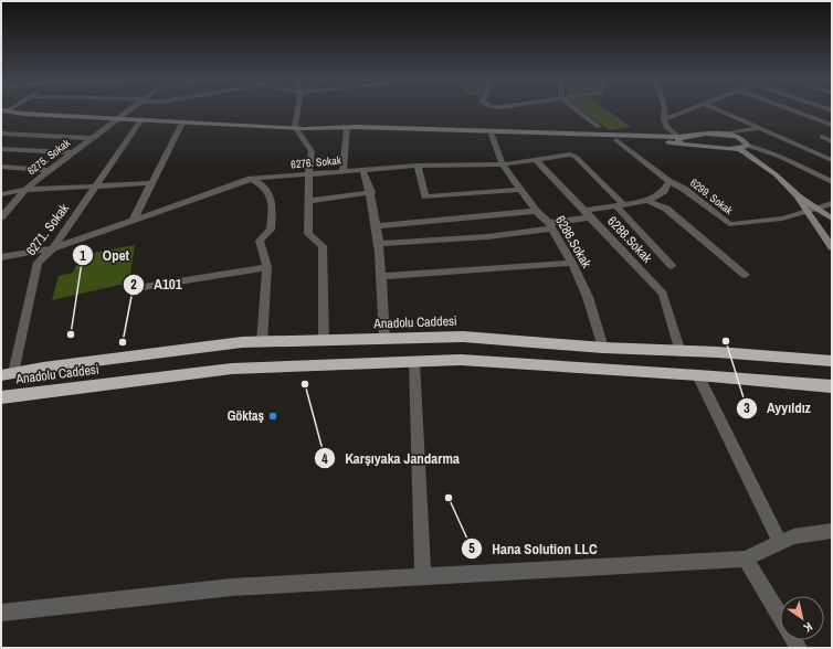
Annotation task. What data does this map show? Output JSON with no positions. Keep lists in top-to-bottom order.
{
  "streets": {
    "highway": ["Anadolu Caddesi"],
    "street": [
      "6275. Sokak",
      "6276. Sokak",
      "6299. Sokak",
      "6271. Sokak",
      "6288.Sokak",
      "6286.Sokak"
    ]
  },
  "crossings": [
    ["6276. Sokak", "6271. Sokak"],
    ["6276. Sokak", "6288.Sokak"],
    ["6276. Sokak", "6286.Sokak"],
    ["6271. Sokak", "Anadolu Caddesi"],
    ["6288.Sokak", "Anadolu Caddesi"],
    ["6286.Sokak", "Anadolu Caddesi"]
  ],
  "places": [
    "Opet",
    "Ayyıldız",
    "A101",
    "Karşıyaka Jandarma",
    "Göktaş",
    "Hana Solution LLC"
  ],
  "north": "bottom right"
}
